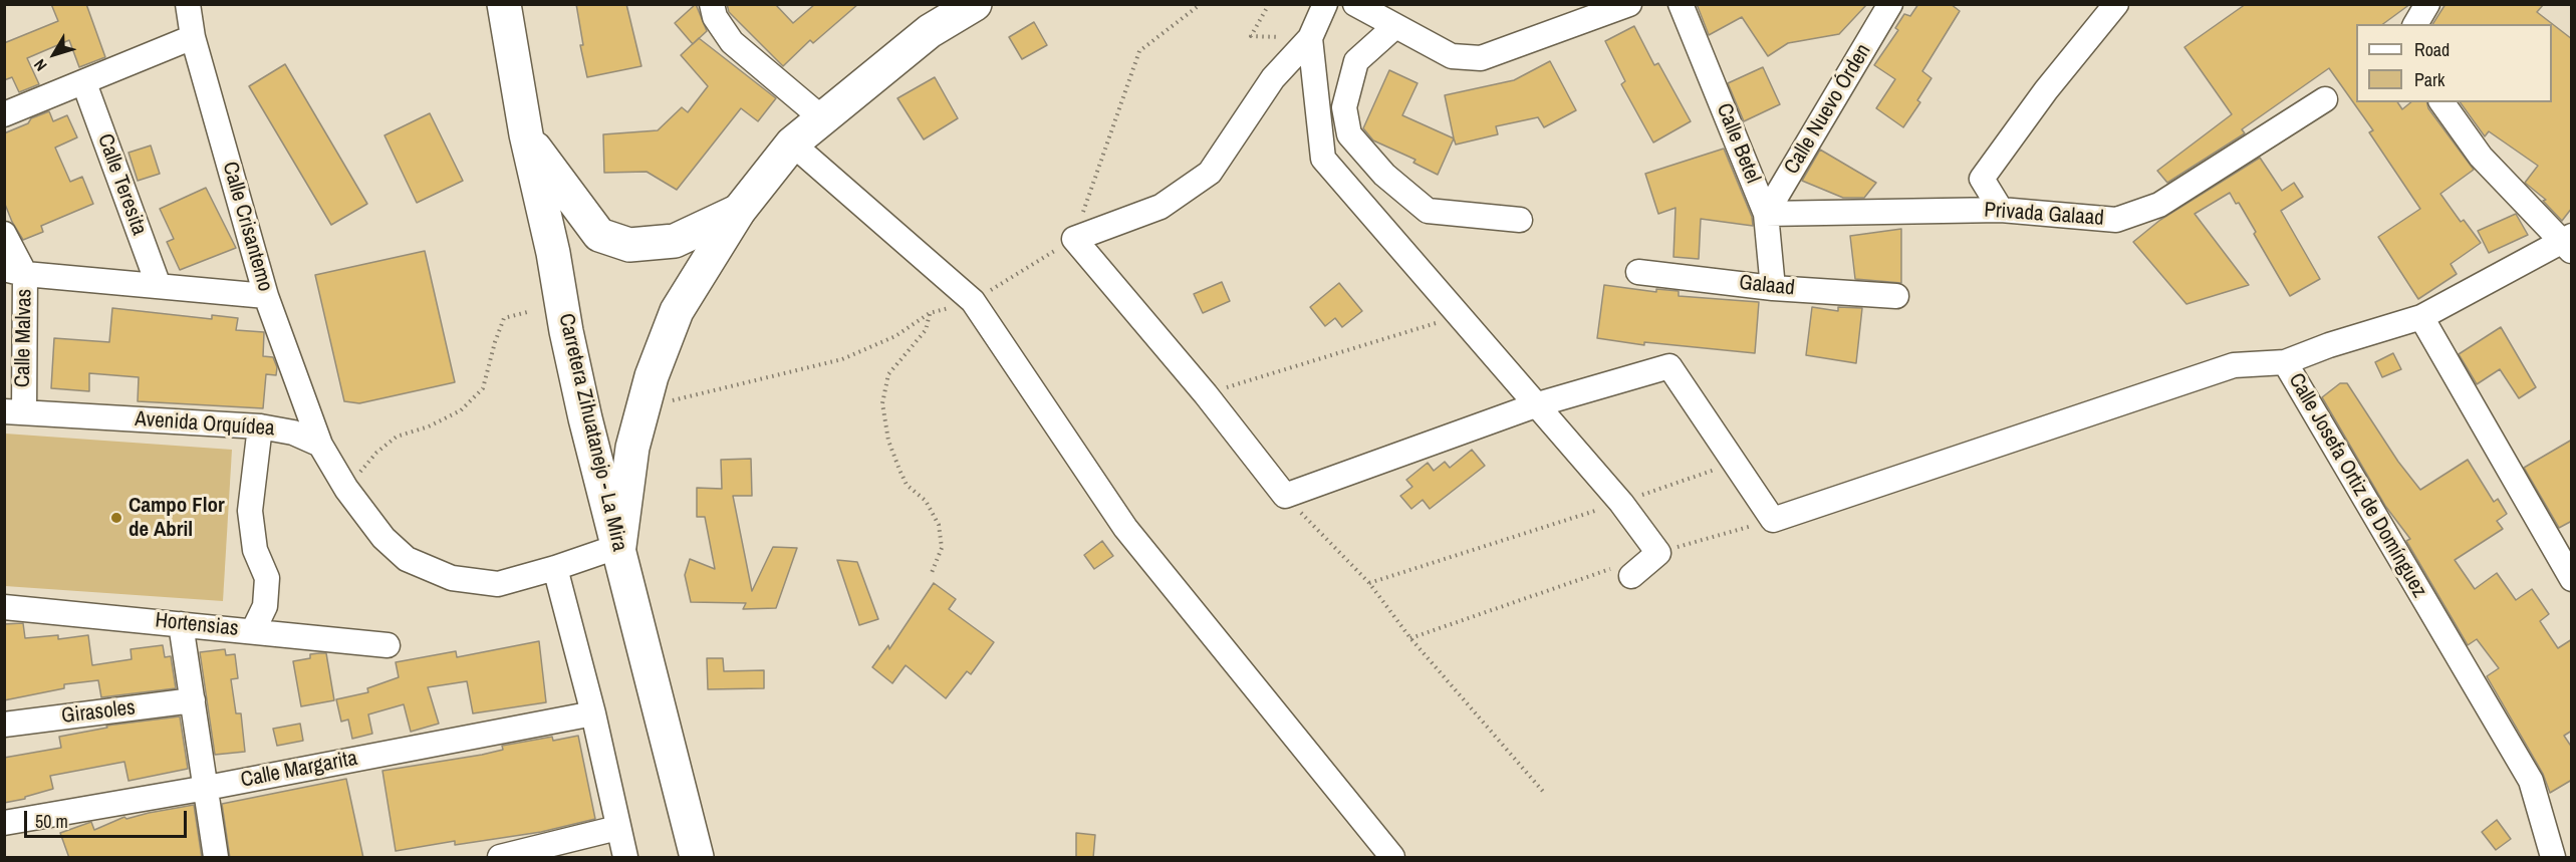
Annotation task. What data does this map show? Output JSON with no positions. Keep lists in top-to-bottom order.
{
  "streets": {
    "main road": ["Carretera Zihuatanejo - La Mira"],
    "street": [
      "Calle Nuevo Órden",
      "Calle Betel",
      "Calle Teresita",
      "Privada Galaad",
      "Calle Crisantemo",
      "Galaad",
      "Calle Malvas",
      "Avenida Orquídea",
      "Calle Josefa Ortiz de Domínguez",
      "Hortensias",
      "Girasoles",
      "Calle Margarita"
    ]
  },
  "crossings": [
    ["Calle Nuevo Órden", "Calle Betel"],
    ["Calle Nuevo Órden", "Privada Galaad"],
    ["Calle Betel", "Privada Galaad"],
    ["Calle Betel", "Galaad"],
    ["Calle Crisantemo", "Avenida Orquídea"],
    ["Calle Malvas", "Avenida Orquídea"]
  ],
  "places": ["Campo Flor de Abril"],
  "legend": ["Road", "Park"],
  "scale_bar": "50 m",
  "north": "bottom left"
}
